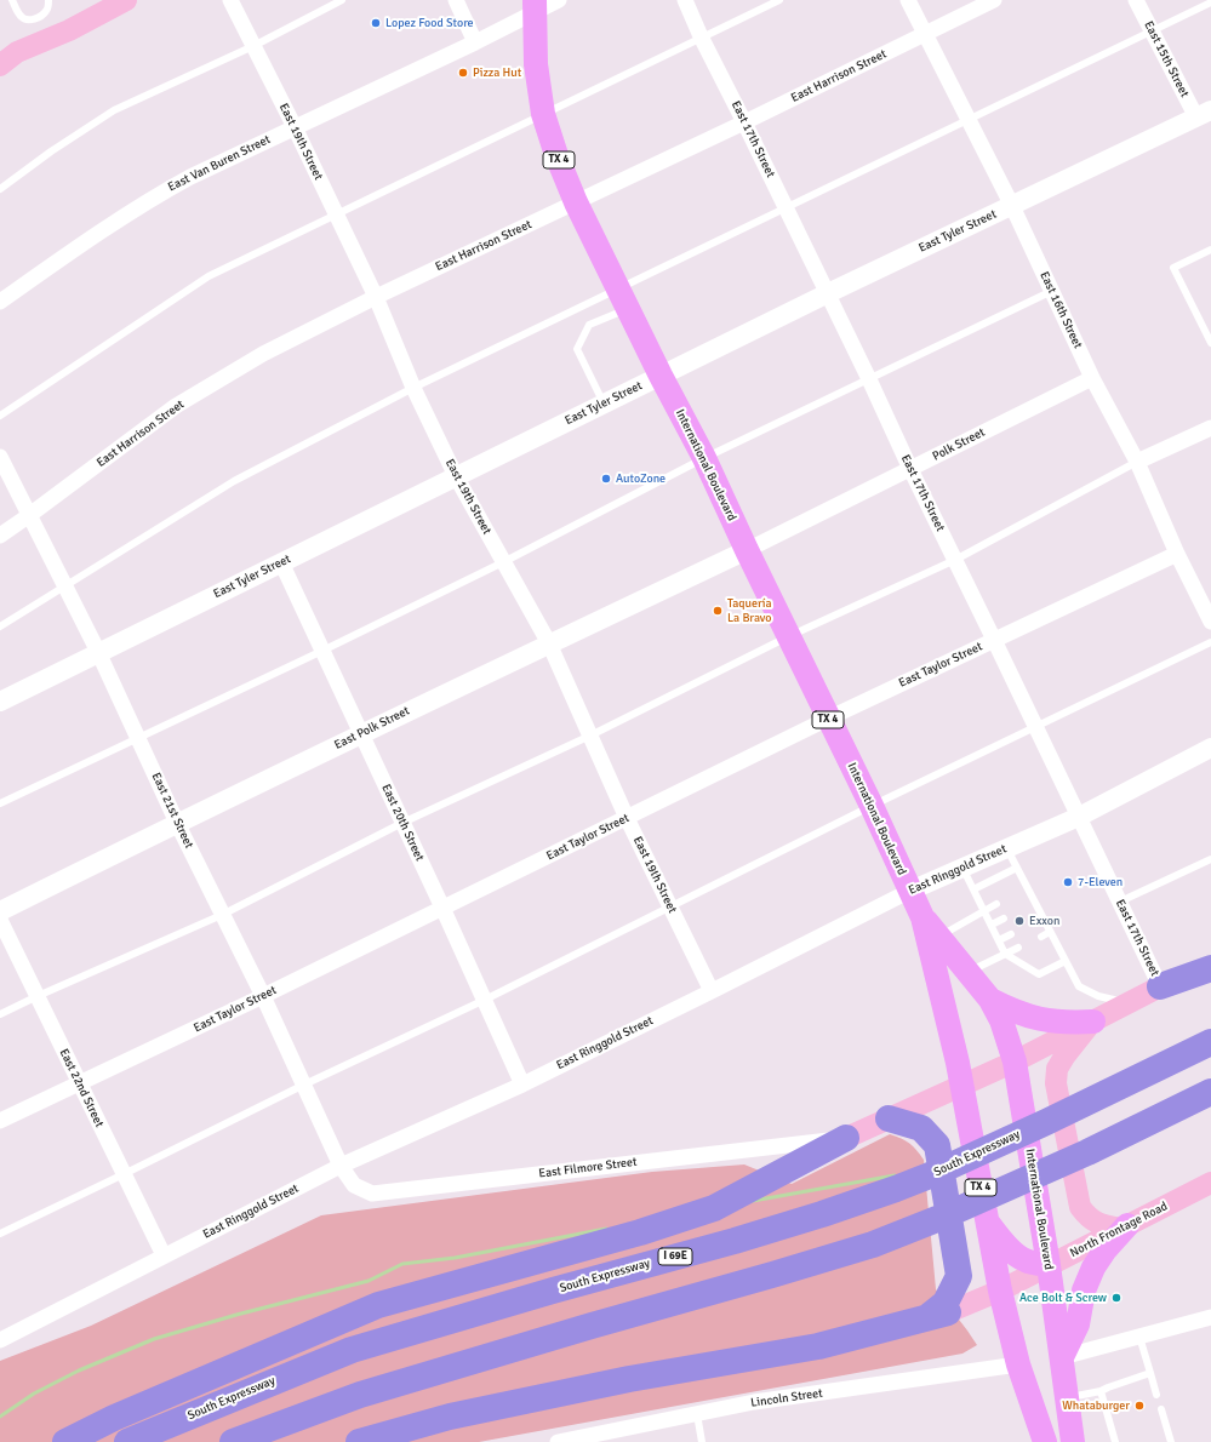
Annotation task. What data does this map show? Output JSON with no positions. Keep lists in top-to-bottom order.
{
  "streets": {
    "highway": ["South Expressway", "I 69E"],
    "main road": ["TX 4", "International Boulevard", "North Frontage Road"],
    "street": [
      "East 15th Street",
      "East Harrison Street",
      "East 17th Street",
      "East 19th Street",
      "East Van Buren Street",
      "East Tyler Street",
      "East 16th Street",
      "Polk Street",
      "East Taylor Street",
      "East Polk Street",
      "East 21st Street",
      "East 20th Street",
      "East Ringgold Street",
      "East 22nd Street",
      "East Filmore Street",
      "Lincoln Street"
    ]
  },
  "crossings": [
    ["East 15th Street", "East Tyler Street"],
    ["East Harrison Street", "East 17th Street"],
    ["East Harrison Street", "East 19th Street"],
    ["East Harrison Street", "East 16th Street"],
    ["East Harrison Street", "International Boulevard"],
    ["East Harrison Street", "East 21st Street"],
    ["East 17th Street", "East Tyler Street"],
    ["East 17th Street", "Polk Street"],
    ["East 17th Street", "East Taylor Street"],
    ["East 17th Street", "East Ringgold Street"],
    ["East 19th Street", "East Van Buren Street"],
    ["East 19th Street", "East Tyler Street"],
    ["East 19th Street", "East Taylor Street"],
    ["East 19th Street", "East Polk Street"],
    ["East 19th Street", "East Ringgold Street"],
    ["East Van Buren Street", "International Boulevard"],
    ["East Tyler Street", "East 16th Street"],
    ["East Tyler Street", "International Boulevard"],
    ["East Tyler Street", "East 21st Street"],
    ["East Tyler Street", "East 20th Street"],
    ["East 16th Street", "Polk Street"],
    ["East 16th Street", "East Taylor Street"],
    ["Polk Street", "International Boulevard"],
    ["Polk Street", "East Polk Street"],
    ["International Boulevard", "East Taylor Street"],
    ["International Boulevard", "East Polk Street"],
    ["International Boulevard", "East Ringgold Street"],
    ["International Boulevard", "North Frontage Road"],
    ["International Boulevard", "Lincoln Street"],
    ["East Taylor Street", "East 21st Street"],
    ["East Taylor Street", "East 20th Street"],
    ["East Taylor Street", "East 22nd Street"],
    ["East Polk Street", "East 21st Street"],
    ["East Polk Street", "East 20th Street"],
    ["East 21st Street", "East Ringgold Street"],
    ["East 21st Street", "East Filmore Street"],
    ["East 20th Street", "East Ringgold Street"],
    ["East Ringgold Street", "East 22nd Street"],
    ["East Ringgold Street", "East Filmore Street"]
  ],
  "places": [
    "Lopez Food Store",
    "Pizza Hut",
    "AutoZone",
    "Taquería La Bravo",
    "7-Eleven",
    "Exxon",
    "Ace Bolt & Screw",
    "Whataburger"
  ]
}
